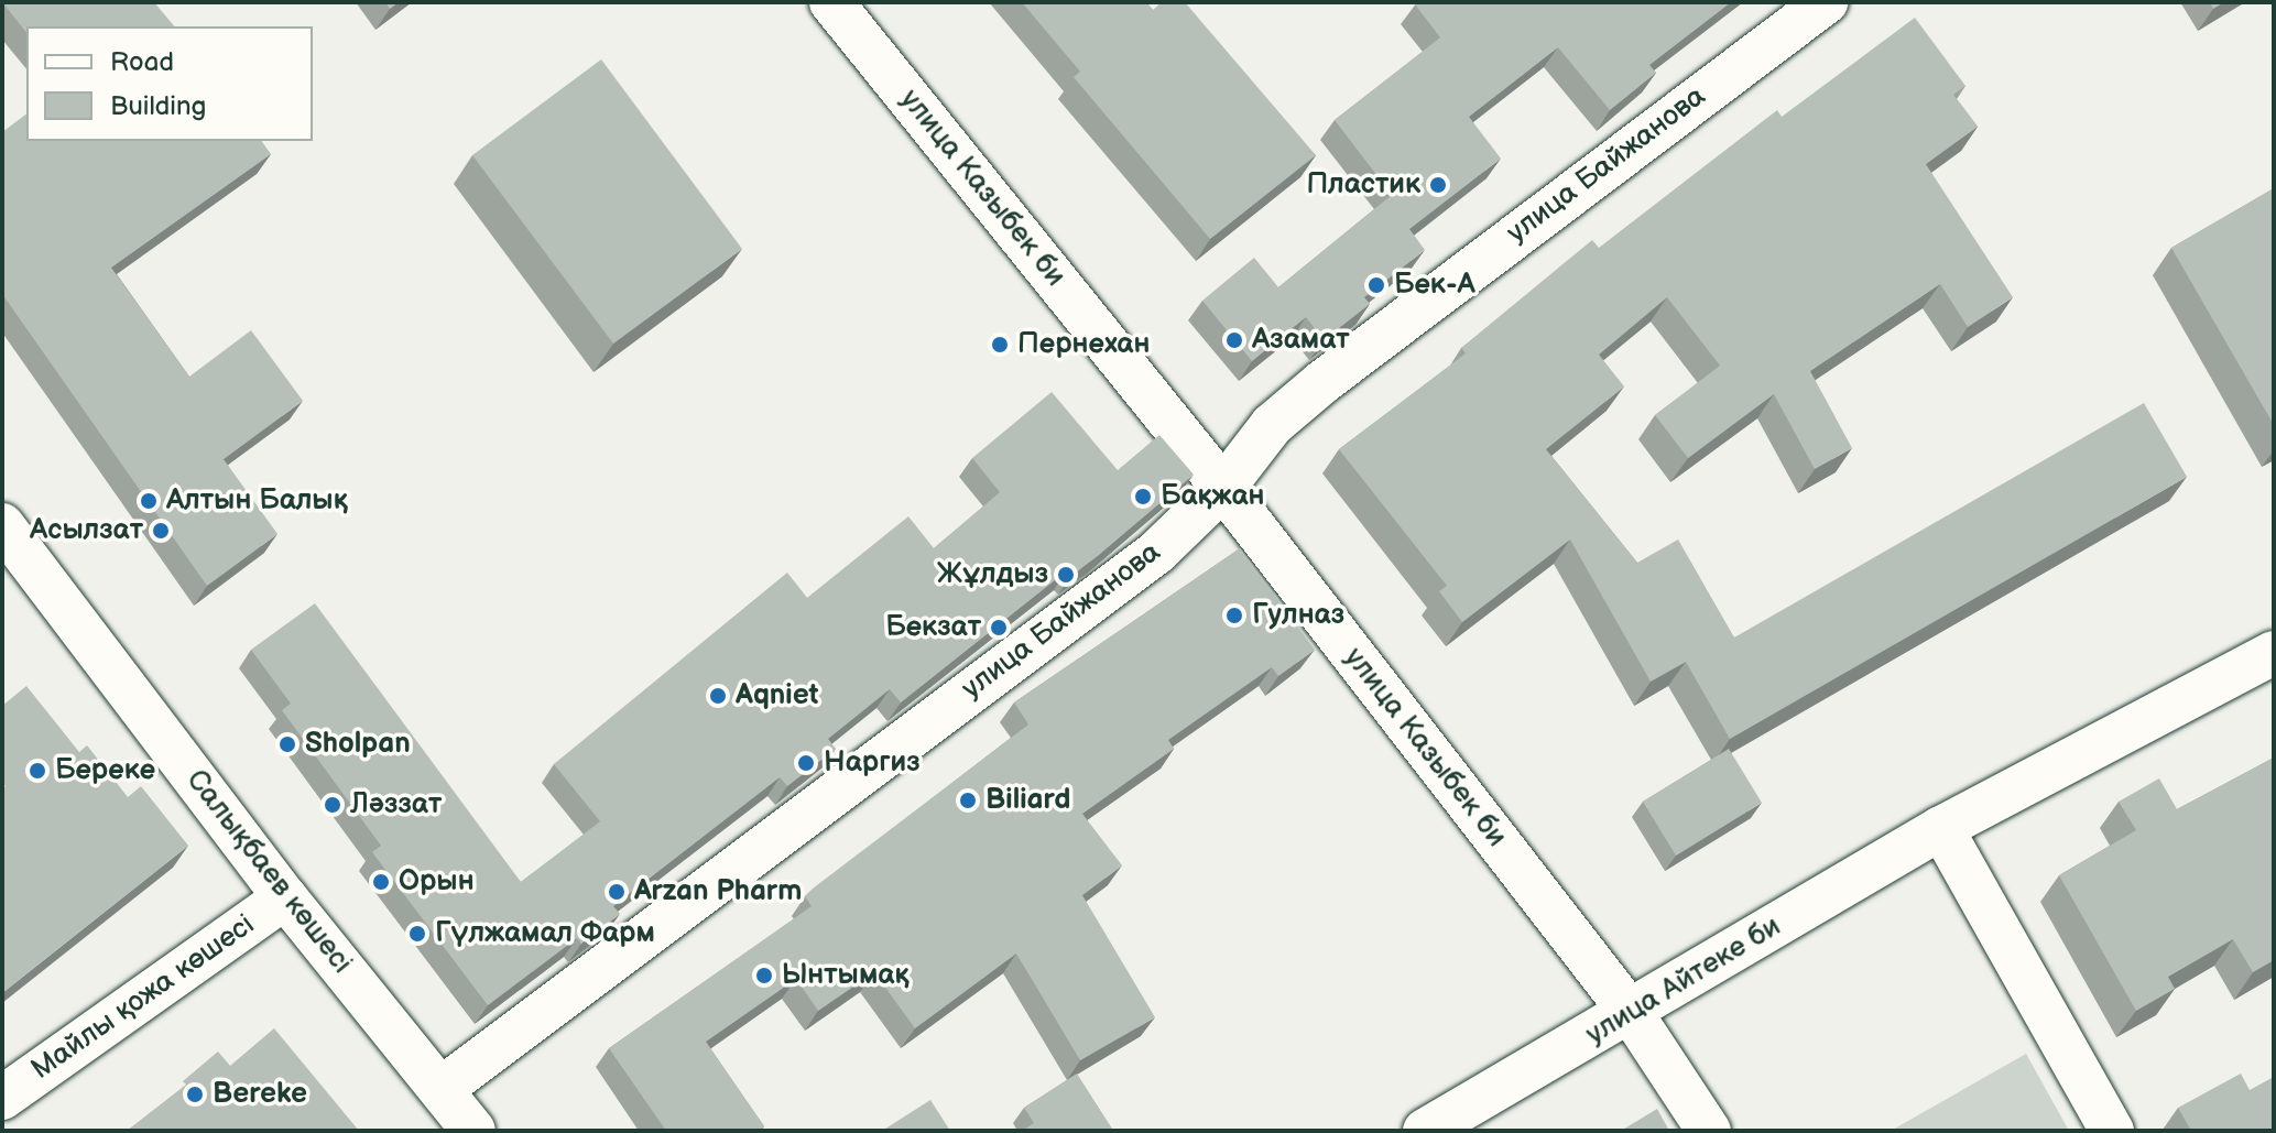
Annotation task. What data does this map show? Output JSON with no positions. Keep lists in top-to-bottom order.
{
  "streets": {
    "street": [
      "улица Байжанова",
      "улица Казыбек би",
      "Салықбаев көшесі",
      "улица Айтеке би",
      "Майлы қожа көшесі"
    ]
  },
  "crossings": [
    ["улица Байжанова", "улица Казыбек би"],
    ["улица Байжанова", "Салықбаев көшесі"],
    ["улица Казыбек би", "улица Айтеке би"],
    ["Салықбаев көшесі", "Майлы қожа көшесі"]
  ],
  "places": [
    "Пластик",
    "Бек-А",
    "Азамат",
    "Пернехан",
    "Бақжан",
    "Алтын Балық",
    "Асылзат",
    "Жұлдыз",
    "Гулназ",
    "Бекзат",
    "Aqniet",
    "Sholpan",
    "Наргиз",
    "Береке",
    "Biliard",
    "Ләззат",
    "Орын",
    "Arzan Pharm",
    "Гүлжамал Фарм",
    "Ынтымақ",
    "Bereke"
  ],
  "legend": ["Road", "Building"]
}
